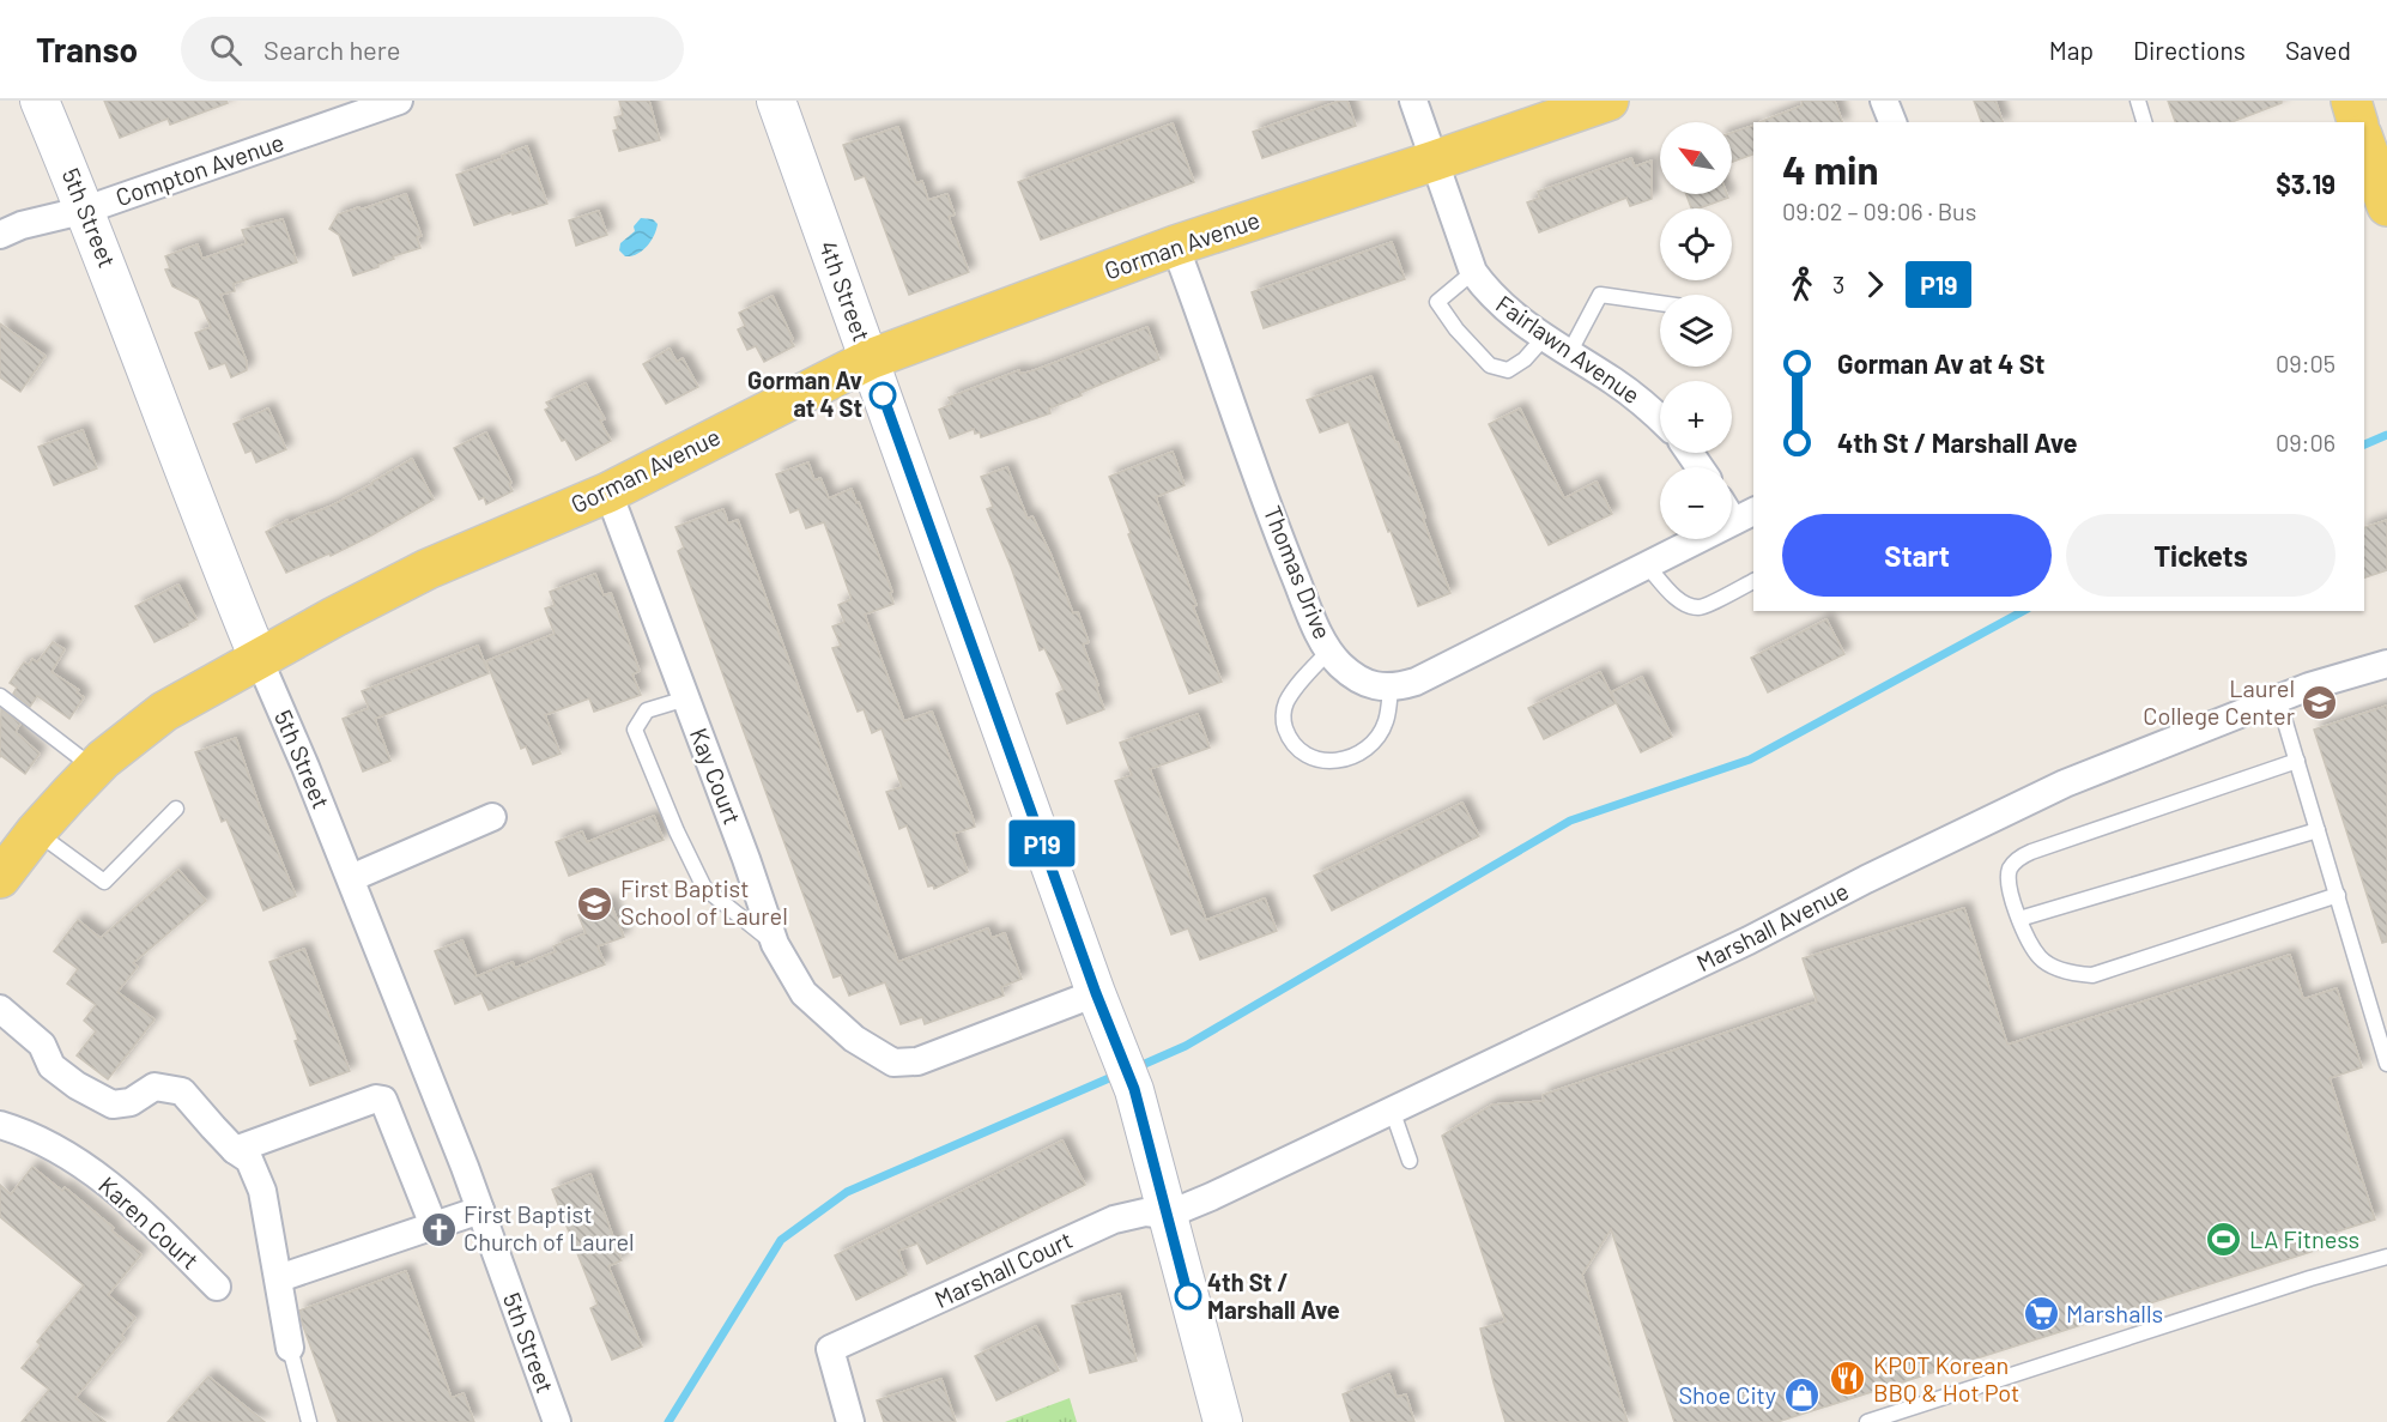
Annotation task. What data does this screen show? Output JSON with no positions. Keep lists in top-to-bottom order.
{
  "streets": {
    "main road": ["Gorman Avenue"],
    "street": [
      "Compton Avenue",
      "5th Street",
      "4th Street",
      "Fairlawn Avenue",
      "Thomas Drive",
      "Kay Court",
      "Marshall Avenue",
      "Karen Court",
      "Marshall Court"
    ]
  },
  "crossings": [
    ["Compton Avenue", "5th Street"],
    ["5th Street", "Gorman Avenue"],
    ["Gorman Avenue", "4th Street"],
    ["Gorman Avenue", "Fairlawn Avenue"],
    ["Gorman Avenue", "Thomas Drive"],
    ["Gorman Avenue", "Kay Court"],
    ["4th Street", "Kay Court"],
    ["4th Street", "Marshall Avenue"],
    ["4th Street", "Marshall Court"],
    ["Marshall Avenue", "Marshall Court"]
  ],
  "places": {
    "other": ["Gorman Av at 4 St", "4th St / Marshall Ave"],
    "school or university": ["Laurel College Center", "First Baptist School of Laurel"],
    "church": ["First Baptist Church of Laurel"],
    "sports": ["LA Fitness"],
    "supermarket": ["Marshalls"],
    "restaurant": ["KPOT Korean BBQ & Hot Pot"],
    "shop": ["Shoe City"]
  },
  "lines": ["bus line P19"],
  "north": "top left",
  "page": {
    "header": "Transo",
    "search": "Search here",
    "nav": ["Map", "Directions", "Saved"],
    "on_map": "P19",
    "map_buttons": ["+", "−"],
    "heading": ["4 min", "09:02 – 09:06 · Bus", "$3.19"],
    "legs": ["3", "P19"],
    "list": [
      {
        "name": "Gorman Av at 4 St",
        "value": "09:05"
      },
      {
        "name": "4th St / Marshall Ave",
        "value": "09:06"
      }
    ],
    "buttons": ["Start", "Tickets"]
  }
}
